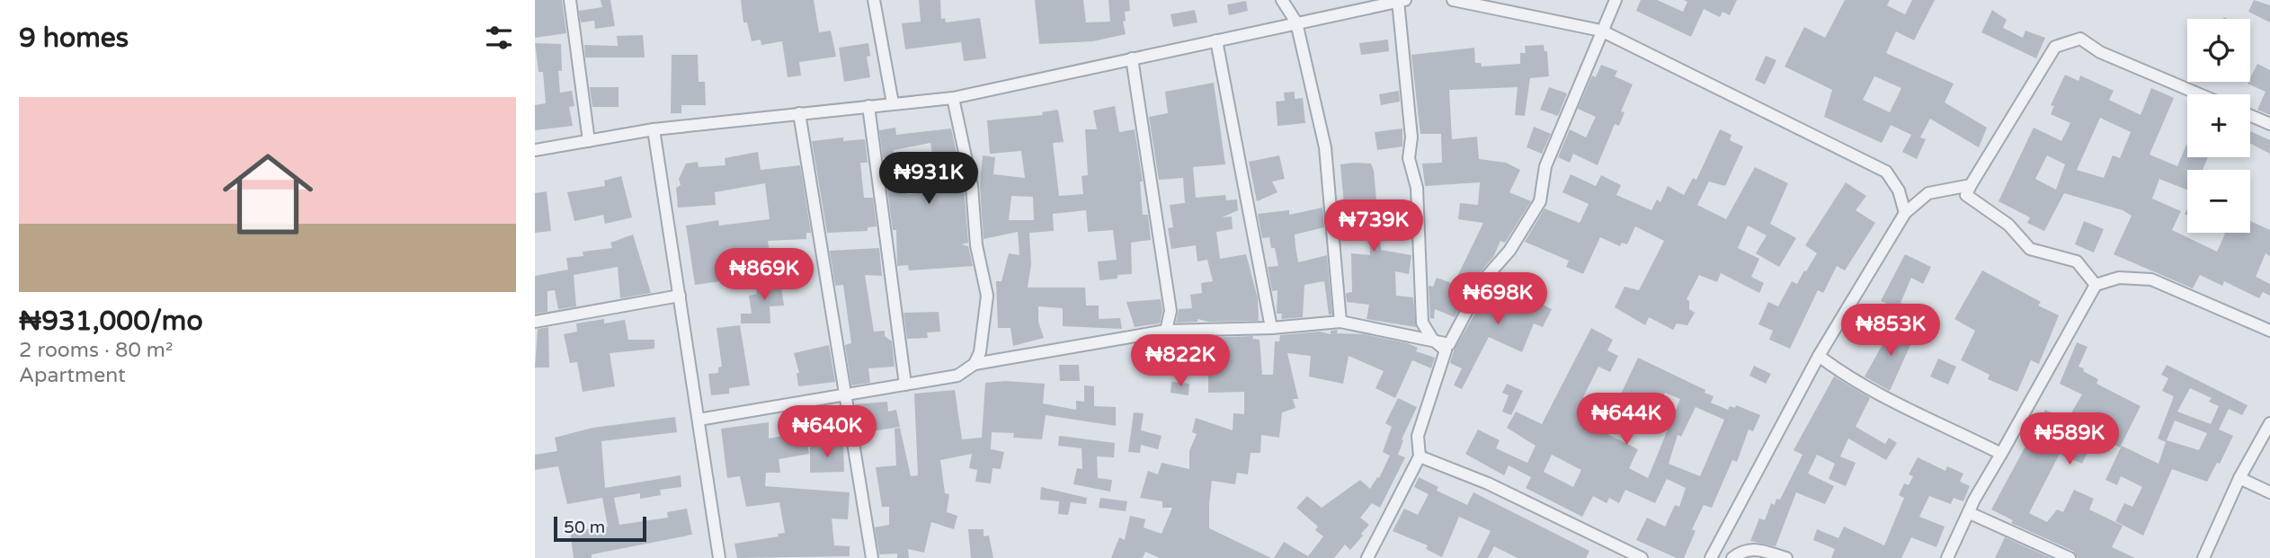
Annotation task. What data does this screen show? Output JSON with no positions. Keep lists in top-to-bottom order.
{
  "scale_bar": "50 m",
  "page": {
    "heading": "9 homes",
    "map_buttons": ["+", "−"],
    "list": [
      {
        "name": "₦931,000/mo",
        "note": "2 rooms · 80 m² · Apartment"
      }
    ],
    "price": [
      "₦931K",
      "₦739K",
      "₦869K",
      "₦698K",
      "₦853K",
      "₦822K",
      "₦644K",
      "₦640K",
      "₦589K"
    ],
    "scale": "50 m"
  }
}
